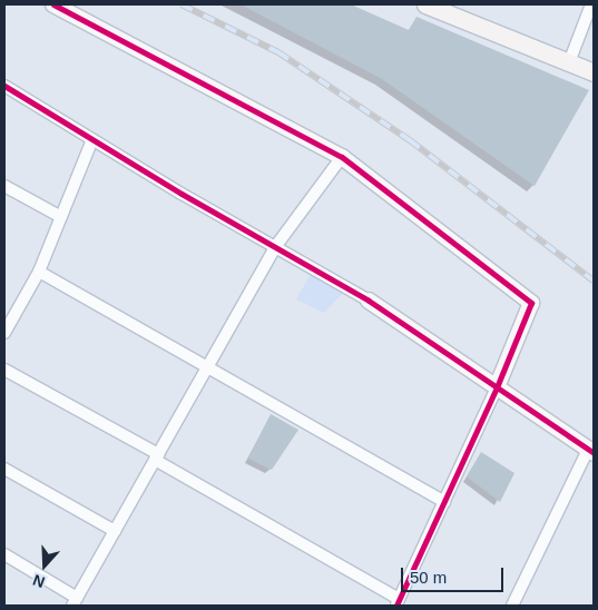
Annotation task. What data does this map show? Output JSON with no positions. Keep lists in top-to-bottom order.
{
  "scale_bar": "50 m",
  "north": "bottom"
}
